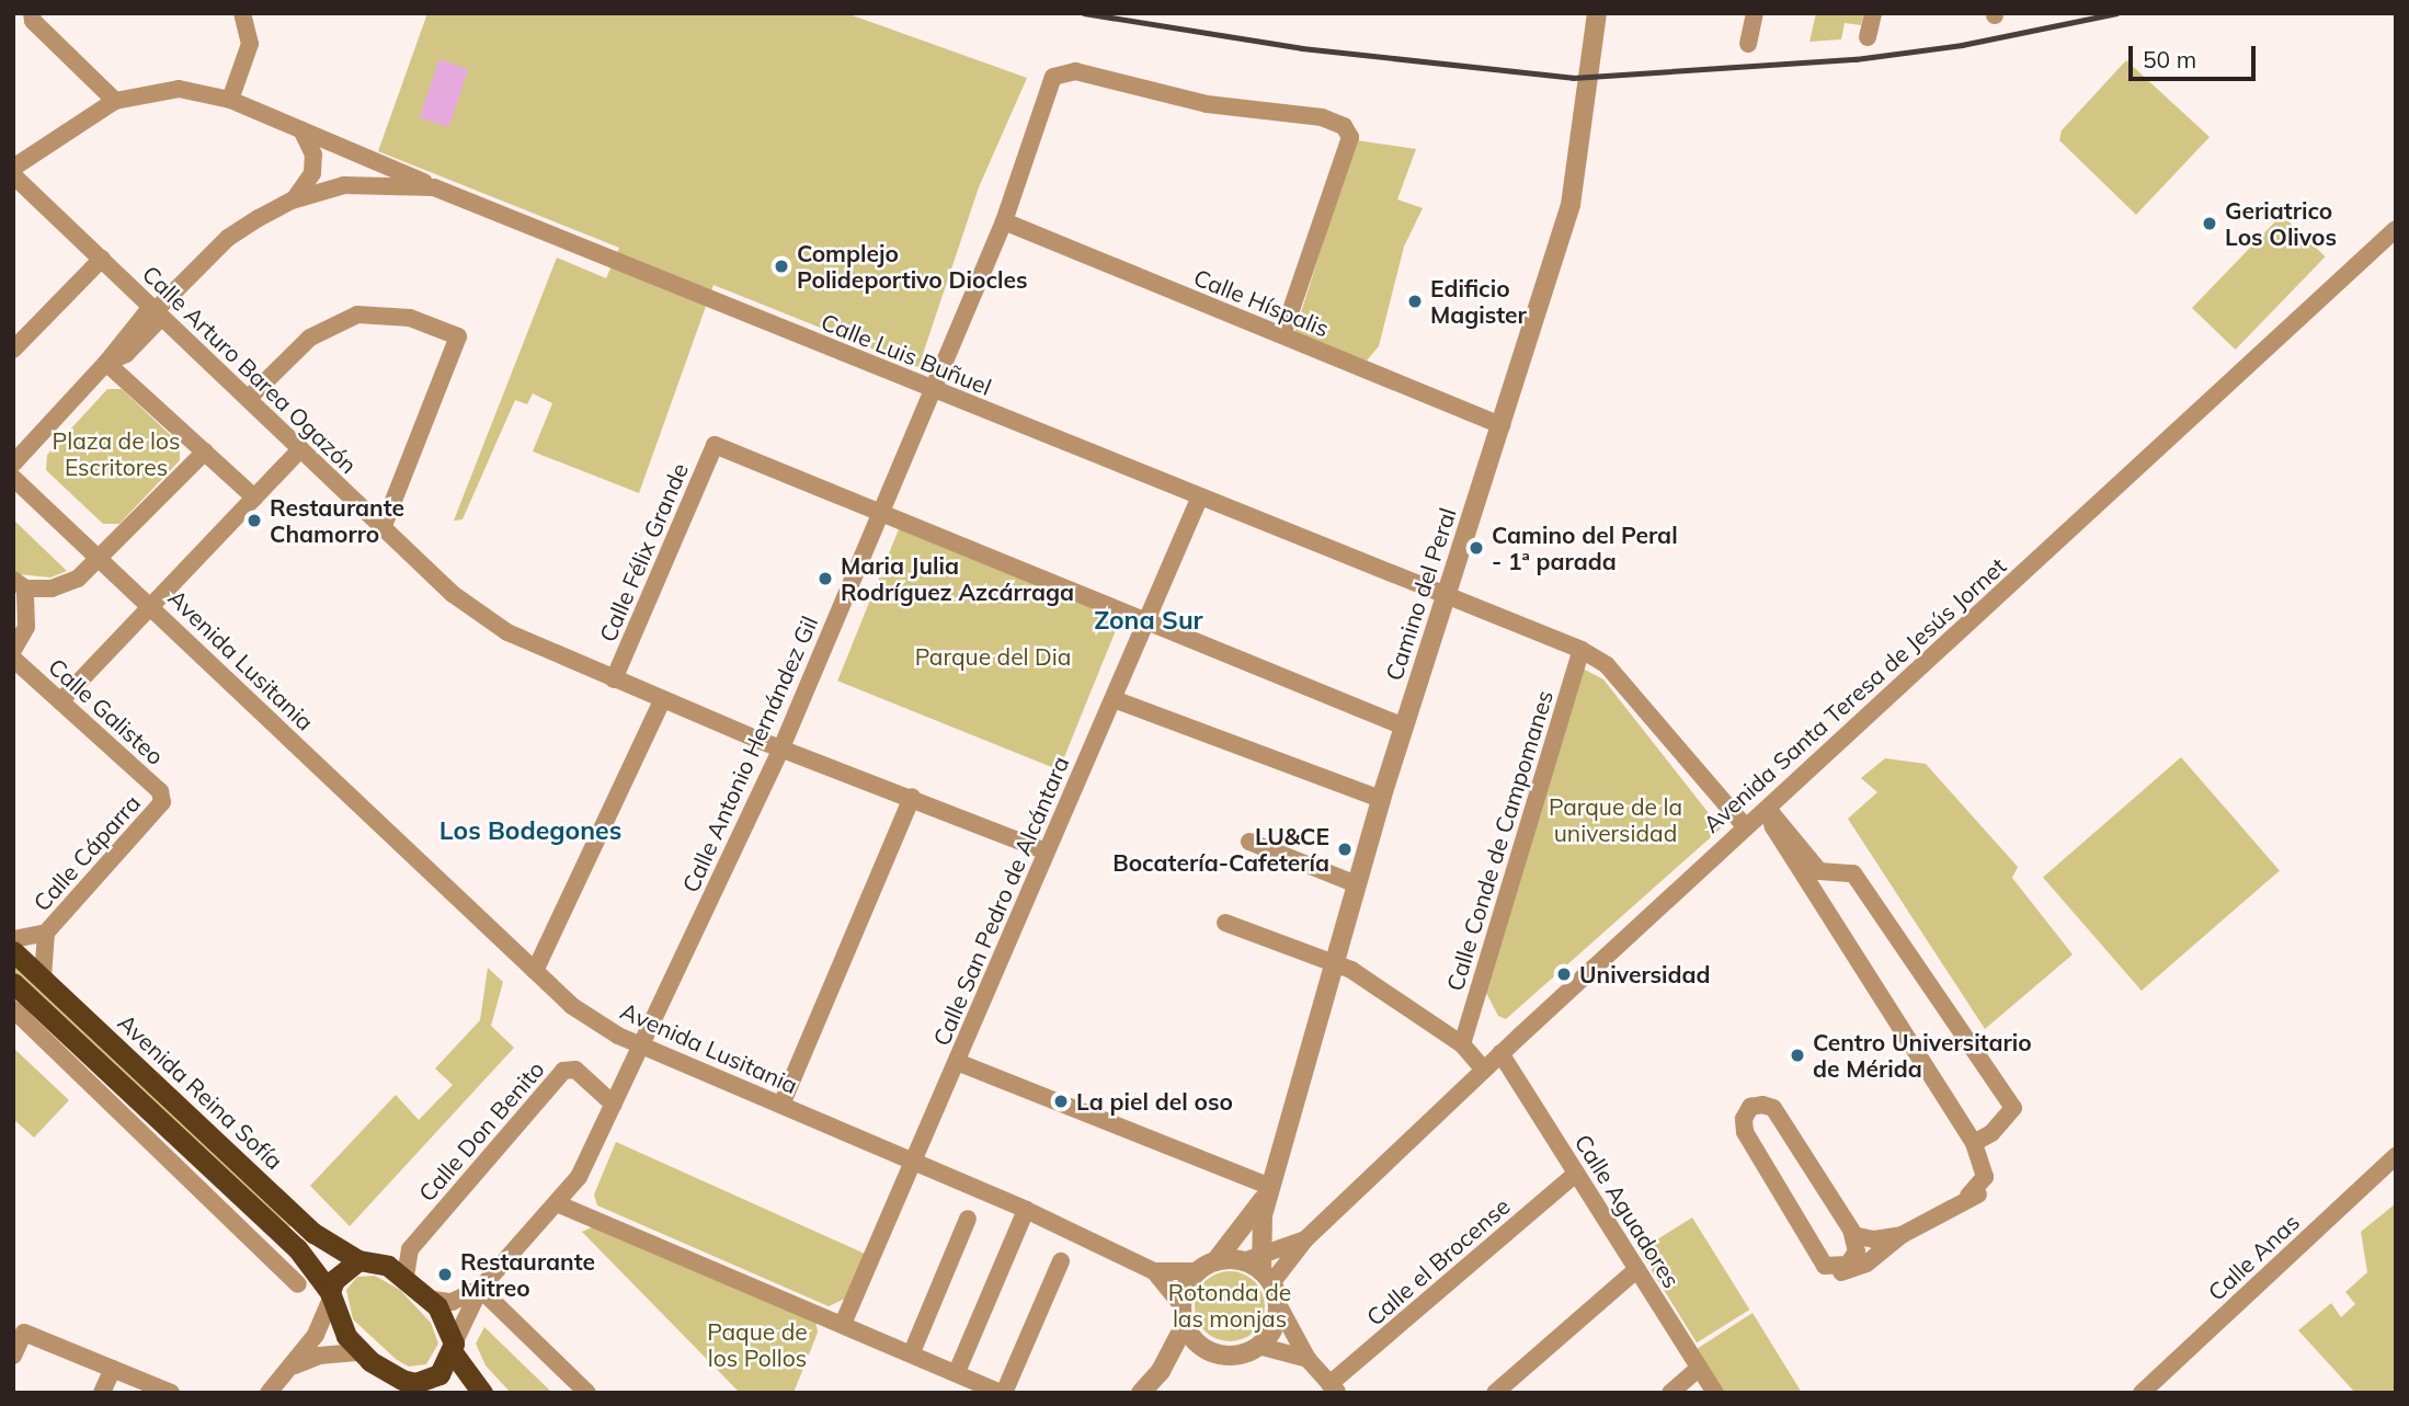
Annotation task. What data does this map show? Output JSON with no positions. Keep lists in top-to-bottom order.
{
  "streets": {
    "highway": ["Avenida Reina Sofía"],
    "street": [
      "Calle Híspalis",
      "Calle Luis Buñuel",
      "Calle Arturo Barea Ogazón",
      "Calle Félix Grande",
      "Camino del Peral",
      "Avenida Lusitania",
      "Avenida Santa Teresa de Jesús Jornet",
      "Calle Galisteo",
      "Calle Antonio Hernández Gil",
      "Calle Conde de Campomanes",
      "Calle Cáparra",
      "Calle San Pedro de Alcántara",
      "Calle Don Benito",
      "Calle Aguadores",
      "Calle Anas",
      "Calle el Brocense"
    ]
  },
  "crossings": [
    ["Calle Híspalis", "Camino del Peral"],
    ["Calle Híspalis", "Calle Antonio Hernández Gil"],
    ["Calle Luis Buñuel", "Calle Arturo Barea Ogazón"],
    ["Calle Luis Buñuel", "Camino del Peral"],
    ["Calle Luis Buñuel", "Avenida Santa Teresa de Jesús Jornet"],
    ["Calle Luis Buñuel", "Calle Antonio Hernández Gil"],
    ["Calle Luis Buñuel", "Calle Conde de Campomanes"],
    ["Calle Luis Buñuel", "Calle San Pedro de Alcántara"],
    ["Calle Arturo Barea Ogazón", "Calle Félix Grande"],
    ["Calle Arturo Barea Ogazón", "Calle Antonio Hernández Gil"],
    ["Calle Arturo Barea Ogazón", "Calle San Pedro de Alcántara"],
    ["Calle Félix Grande", "Calle Antonio Hernández Gil"],
    ["Camino del Peral", "Avenida Lusitania"],
    ["Camino del Peral", "Avenida Santa Teresa de Jesús Jornet"],
    ["Avenida Lusitania", "Avenida Santa Teresa de Jesús Jornet"],
    ["Avenida Lusitania", "Calle Antonio Hernández Gil"],
    ["Avenida Lusitania", "Calle San Pedro de Alcántara"],
    ["Avenida Santa Teresa de Jesús Jornet", "Calle Aguadores"],
    ["Calle Galisteo", "Calle Cáparra"],
    ["Calle Antonio Hernández Gil", "Avenida Reina Sofía"],
    ["Calle Antonio Hernández Gil", "Calle Don Benito"],
    ["Calle Cáparra", "Avenida Reina Sofía"],
    ["Avenida Reina Sofía", "Calle Don Benito"],
    ["Calle Aguadores", "Calle el Brocense"]
  ],
  "districts": ["Zona Sur", "Los Bodegones"],
  "parks": [
    "Plaza de los Escritores",
    "Parque del Dia",
    "Parque de la universidad",
    "Rotonda de las monjas",
    "Paque de los Pollos"
  ],
  "places": [
    "Geriatrico Los Olivos",
    "Complejo Polideportivo Diocles",
    "Edificio Magister",
    "Restaurante Chamorro",
    "Camino del Peral - 1ª parada",
    "Maria Julia Rodríguez Azcárraga",
    "LU&CE Bocatería-Cafetería",
    "Universidad",
    "Centro Universitario de Mérida",
    "La piel del oso",
    "Restaurante Mitreo"
  ],
  "scale_bar": "50 m"
}
